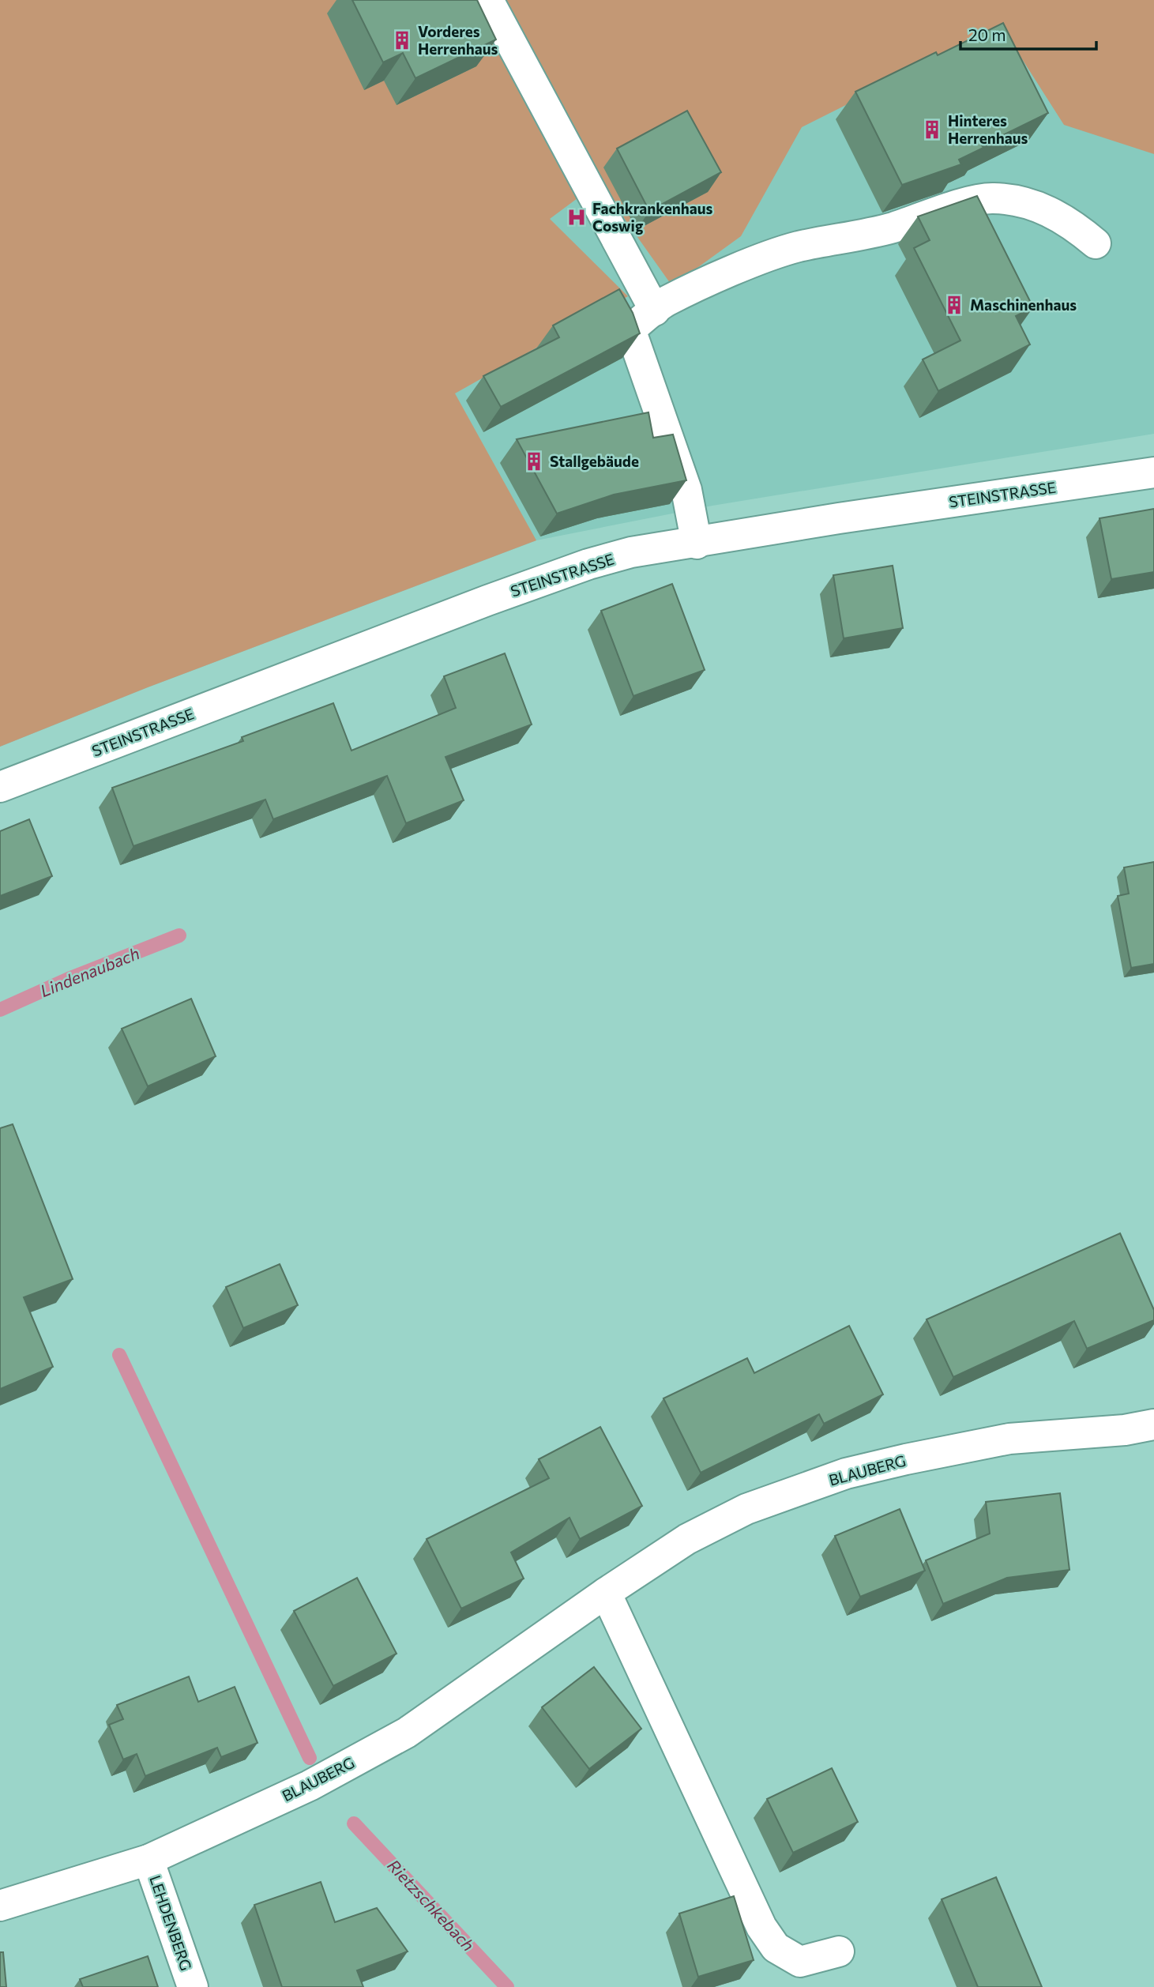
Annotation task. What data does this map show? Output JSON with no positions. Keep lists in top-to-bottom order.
{
  "streets": {
    "street": ["STEINSTRASSE", "BLAUBERG", "LEHDENBERG"]
  },
  "crossings": [
    ["BLAUBERG", "LEHDENBERG"]
  ],
  "water": ["Lindenaubach", "Rietzschkebach"],
  "places": {
    "building": [
      "Vorderes Herrenhaus",
      "Hinteres Herrenhaus",
      "Maschinenhaus",
      "Stallgebäude"
    ],
    "hospital": ["Fachkrankenhaus Coswig"]
  },
  "scale_bar": "20 m"
}
